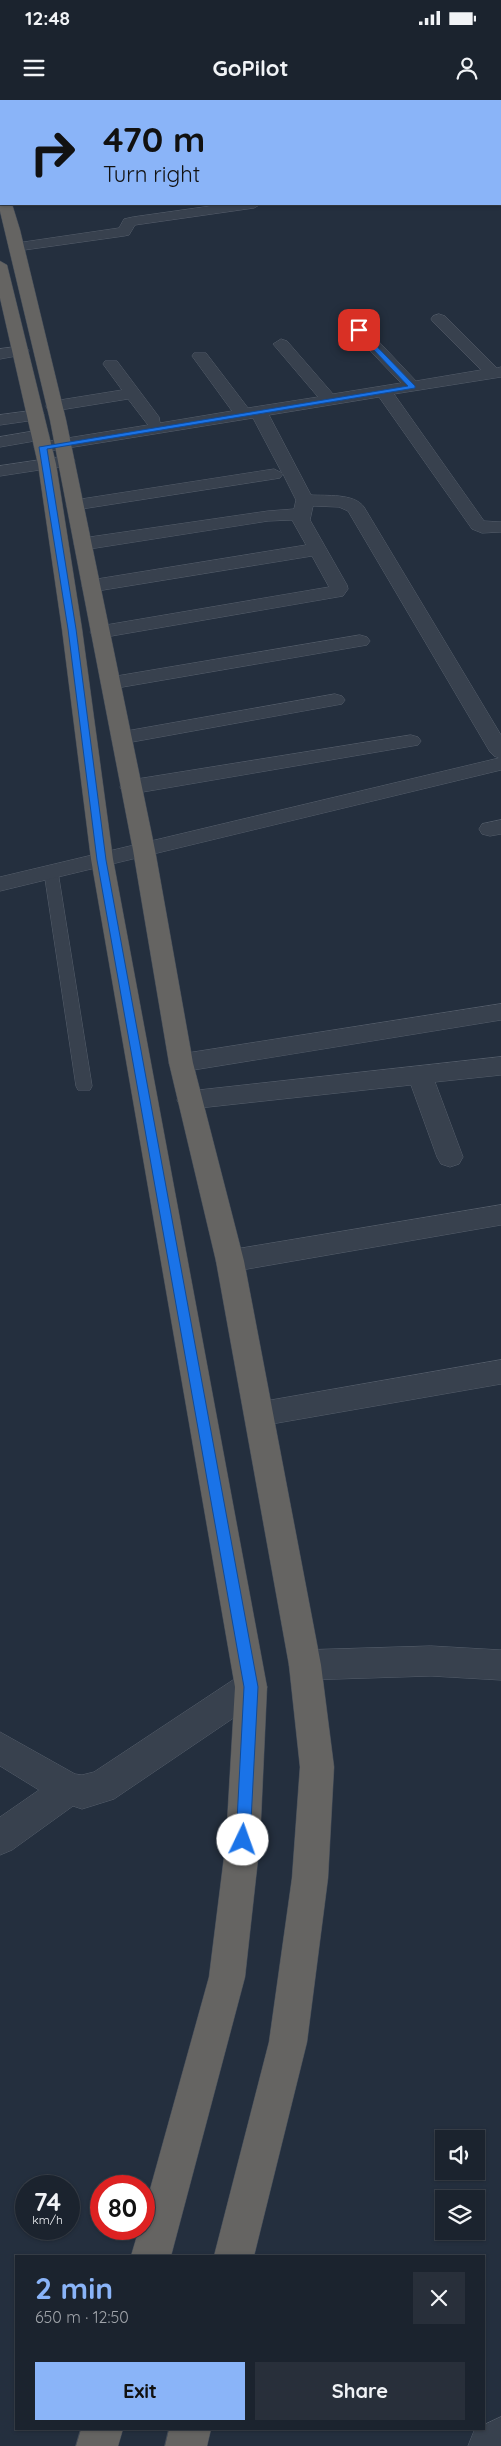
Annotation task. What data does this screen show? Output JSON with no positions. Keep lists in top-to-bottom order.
{
  "page": {
    "status": "12:48",
    "header": "GoPilot",
    "turn": ["470 m", "Turn right"],
    "speed": "74 km/h",
    "limit": "80",
    "heading": ["2 min", "650 m · 12:50"],
    "buttons": ["Exit", "Share"]
  }
}
